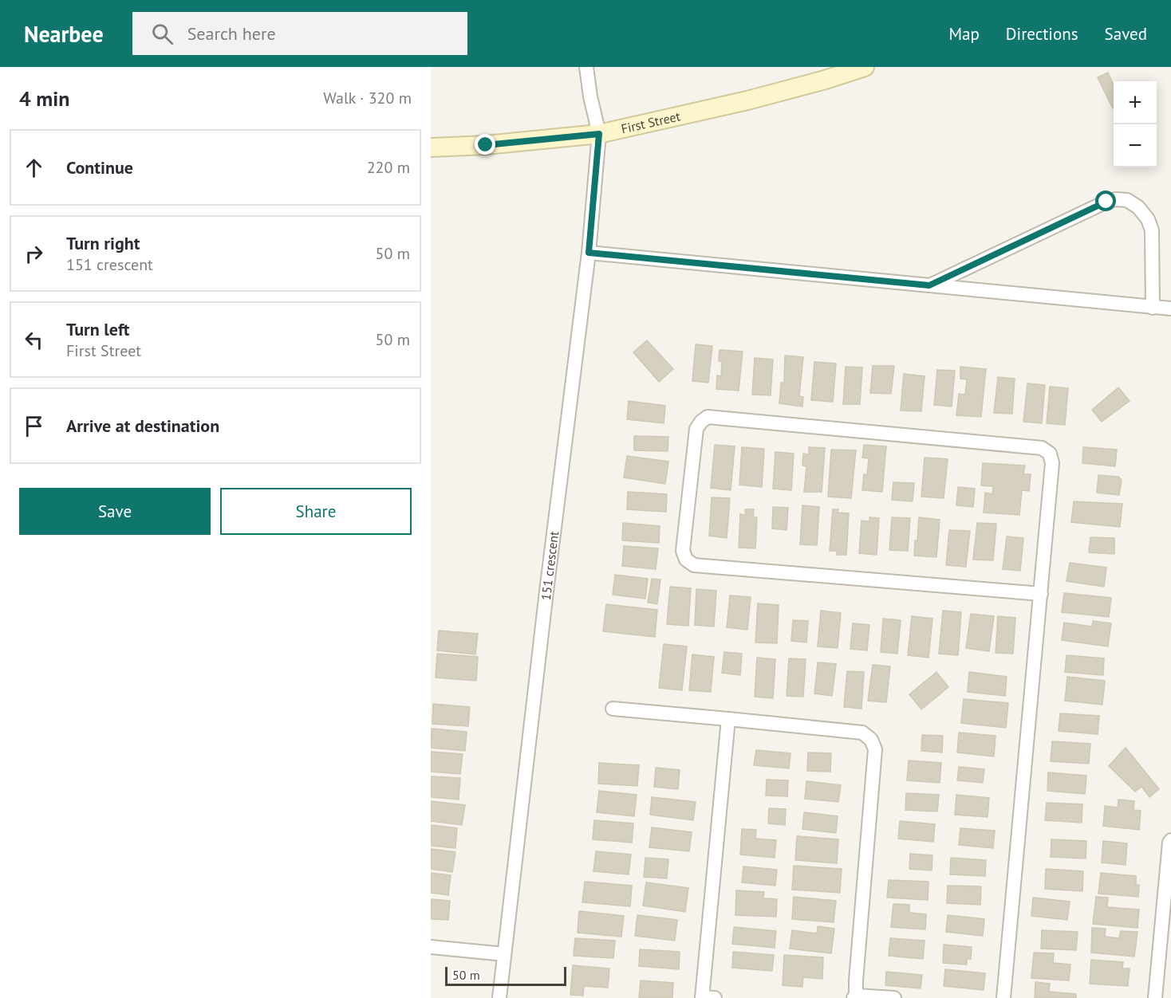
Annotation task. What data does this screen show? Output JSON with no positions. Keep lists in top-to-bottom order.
{
  "streets": {
    "street": ["First Street", "151 crescent"]
  },
  "crossings": [
    ["First Street", "151 crescent"]
  ],
  "scale_bar": "50 m",
  "page": {
    "header": "Nearbee",
    "search": "Search here",
    "nav": ["Map", "Directions", "Saved"],
    "heading": ["4 min", "Walk · 320 m"],
    "map_buttons": ["+", "−"],
    "list": [
      ["Continue", "220 m"],
      ["Turn right", "151 crescent", "50 m"],
      ["Turn left", "First Street", "50 m"],
      "Arrive at destination"
    ],
    "buttons": ["Save", "Share"],
    "scale": "50 m"
  }
}
